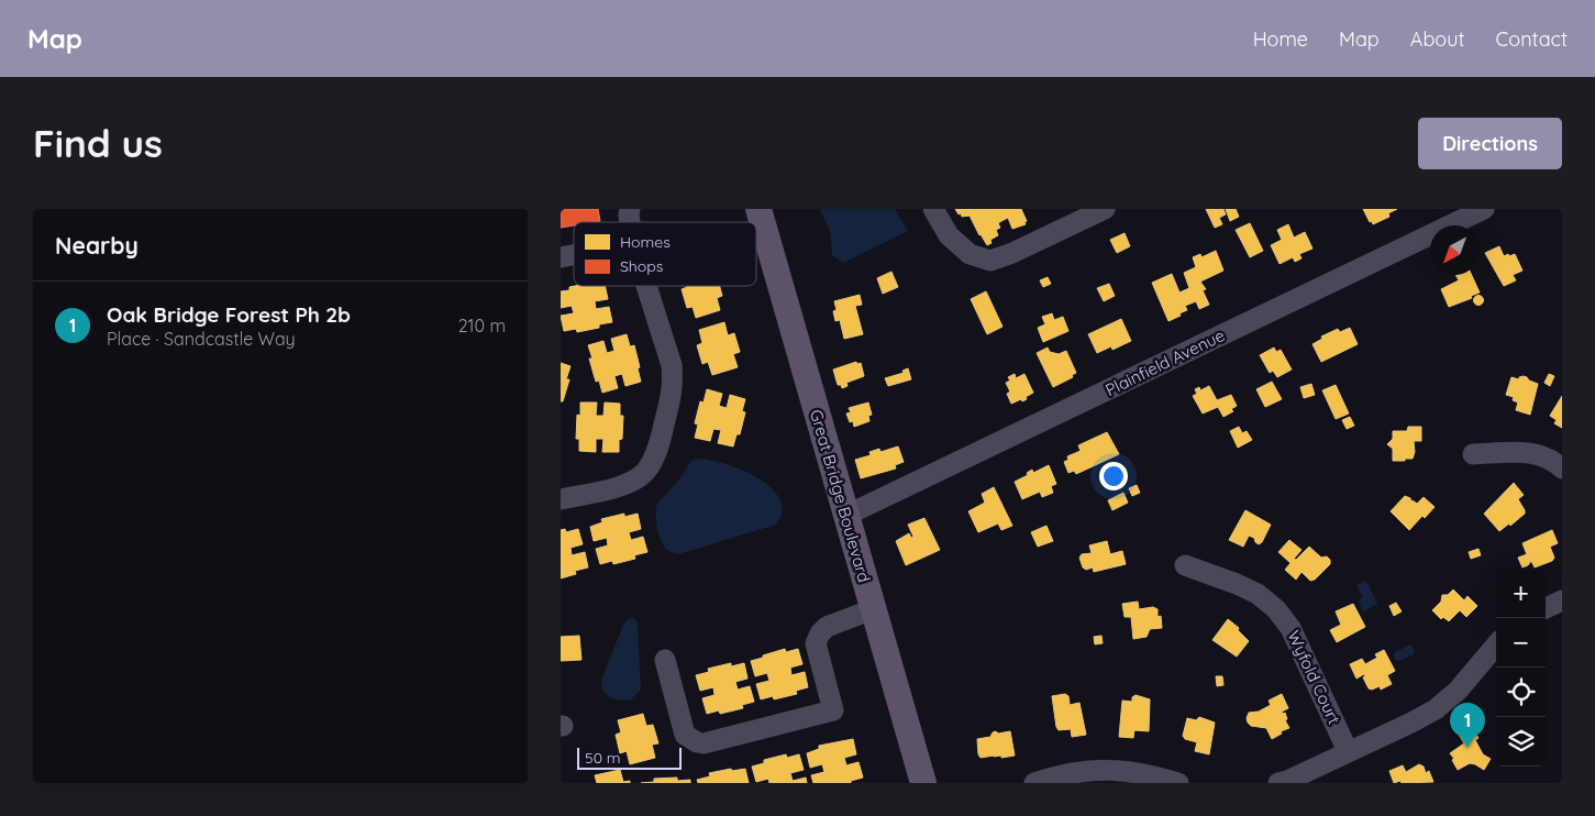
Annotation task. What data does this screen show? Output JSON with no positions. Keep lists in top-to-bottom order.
{
  "streets": {
    "main road": ["Great Bridge Boulevard"],
    "street": ["Plainfield Avenue", "Wyfold Court"]
  },
  "crossings": [
    ["Plainfield Avenue", "Great Bridge Boulevard"]
  ],
  "legend": ["Homes", "Shops"],
  "scale_bar": "50 m",
  "north": "bottom left",
  "page": {
    "header": "Map",
    "nav": [
      "Home",
      "Map",
      "About",
      "Contact"
    ],
    "buttons": "Directions",
    "title": "Find us",
    "heading": "Nearby",
    "list": [
      {
        "mark": "1",
        "name": "Oak Bridge Forest Ph 2b",
        "note": "Place · Sandcastle Way",
        "value": "210 m"
      }
    ],
    "map_buttons": ["+", "−"],
    "pins": "1",
    "scale": "50 m"
  }
}
